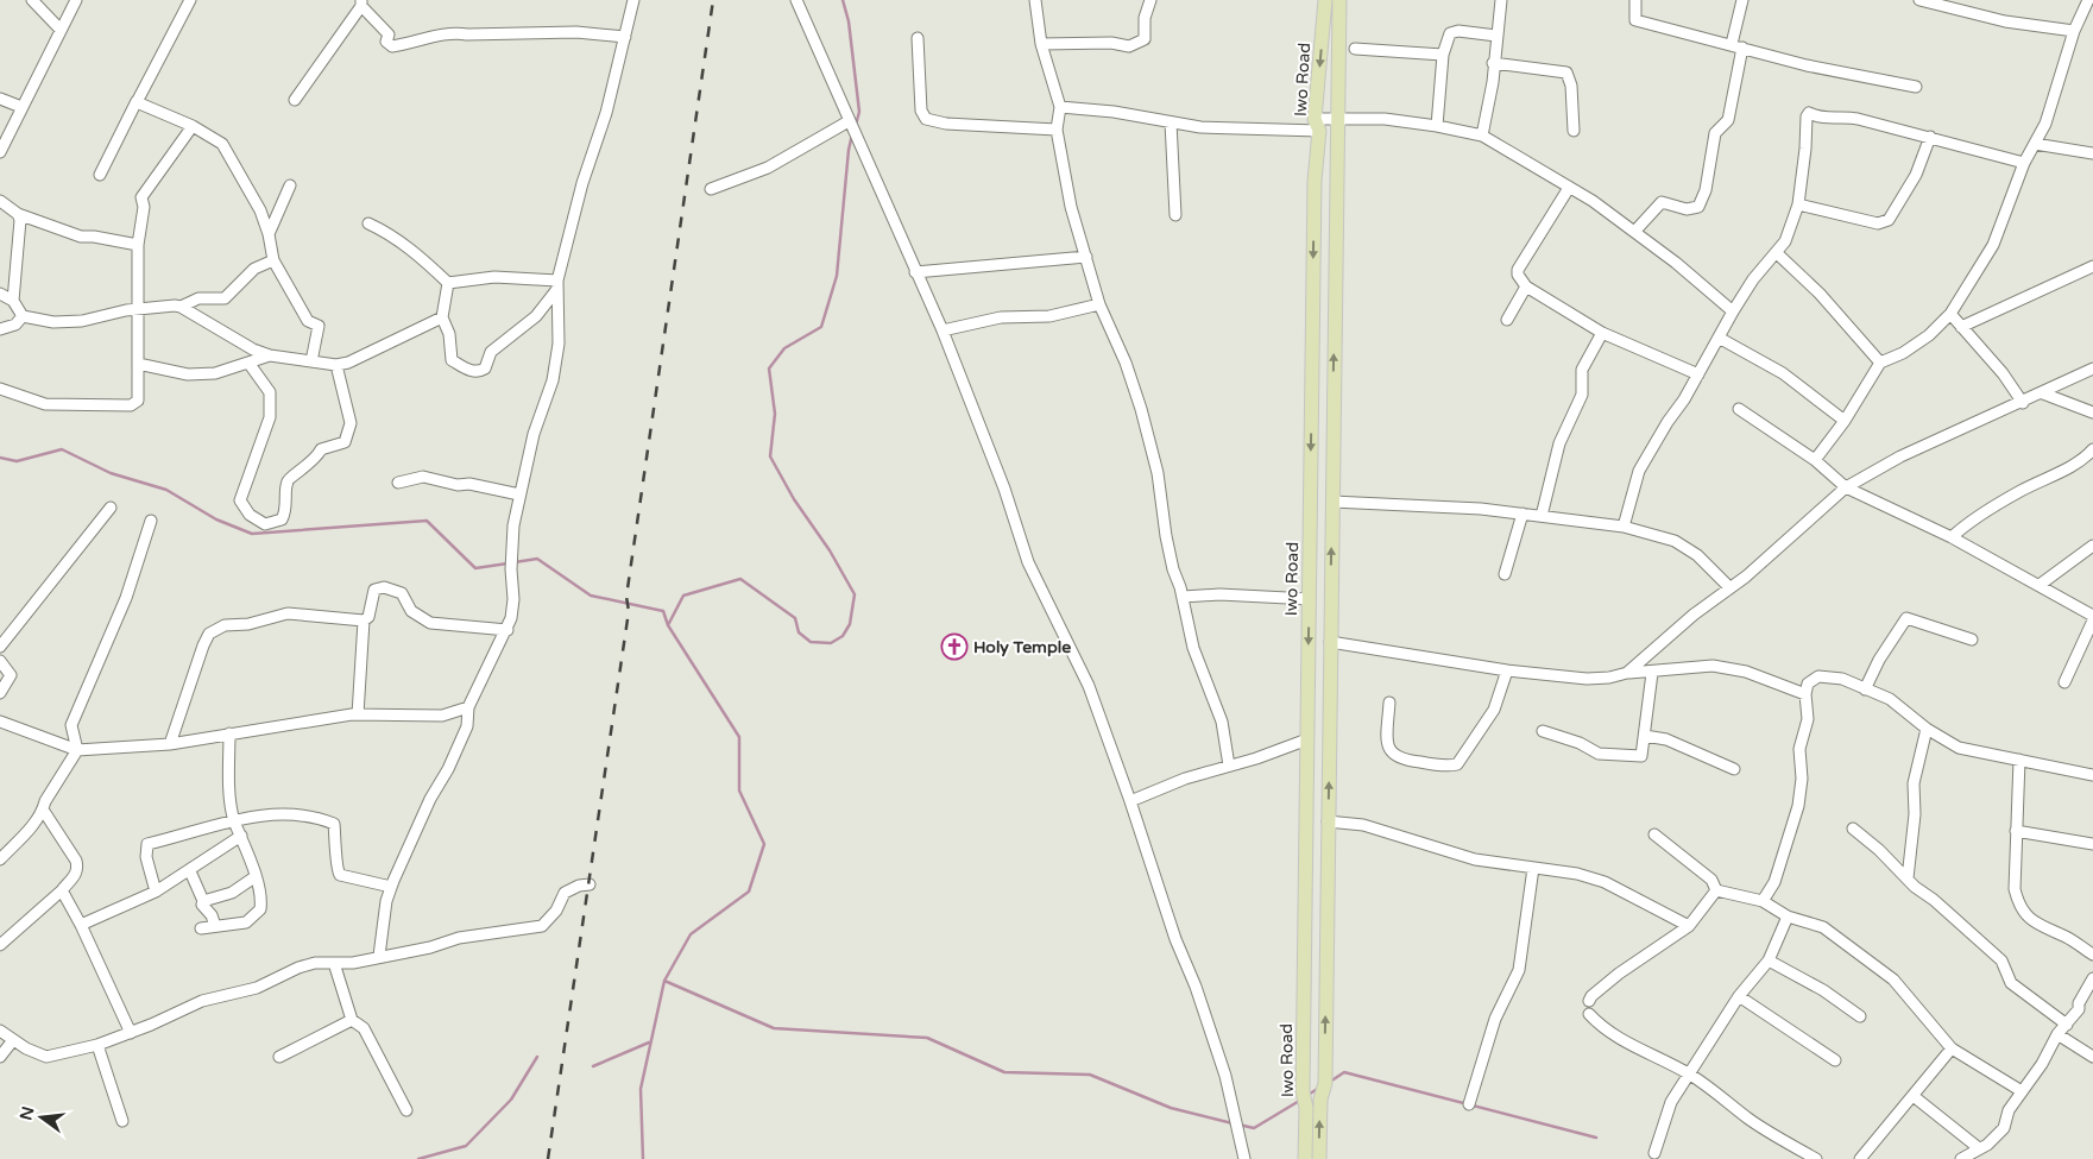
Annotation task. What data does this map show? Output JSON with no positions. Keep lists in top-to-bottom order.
{
  "streets": {
    "main road": ["Iwo Road"]
  },
  "places": {
    "church": ["Holy Temple"]
  },
  "north": "left"
}
